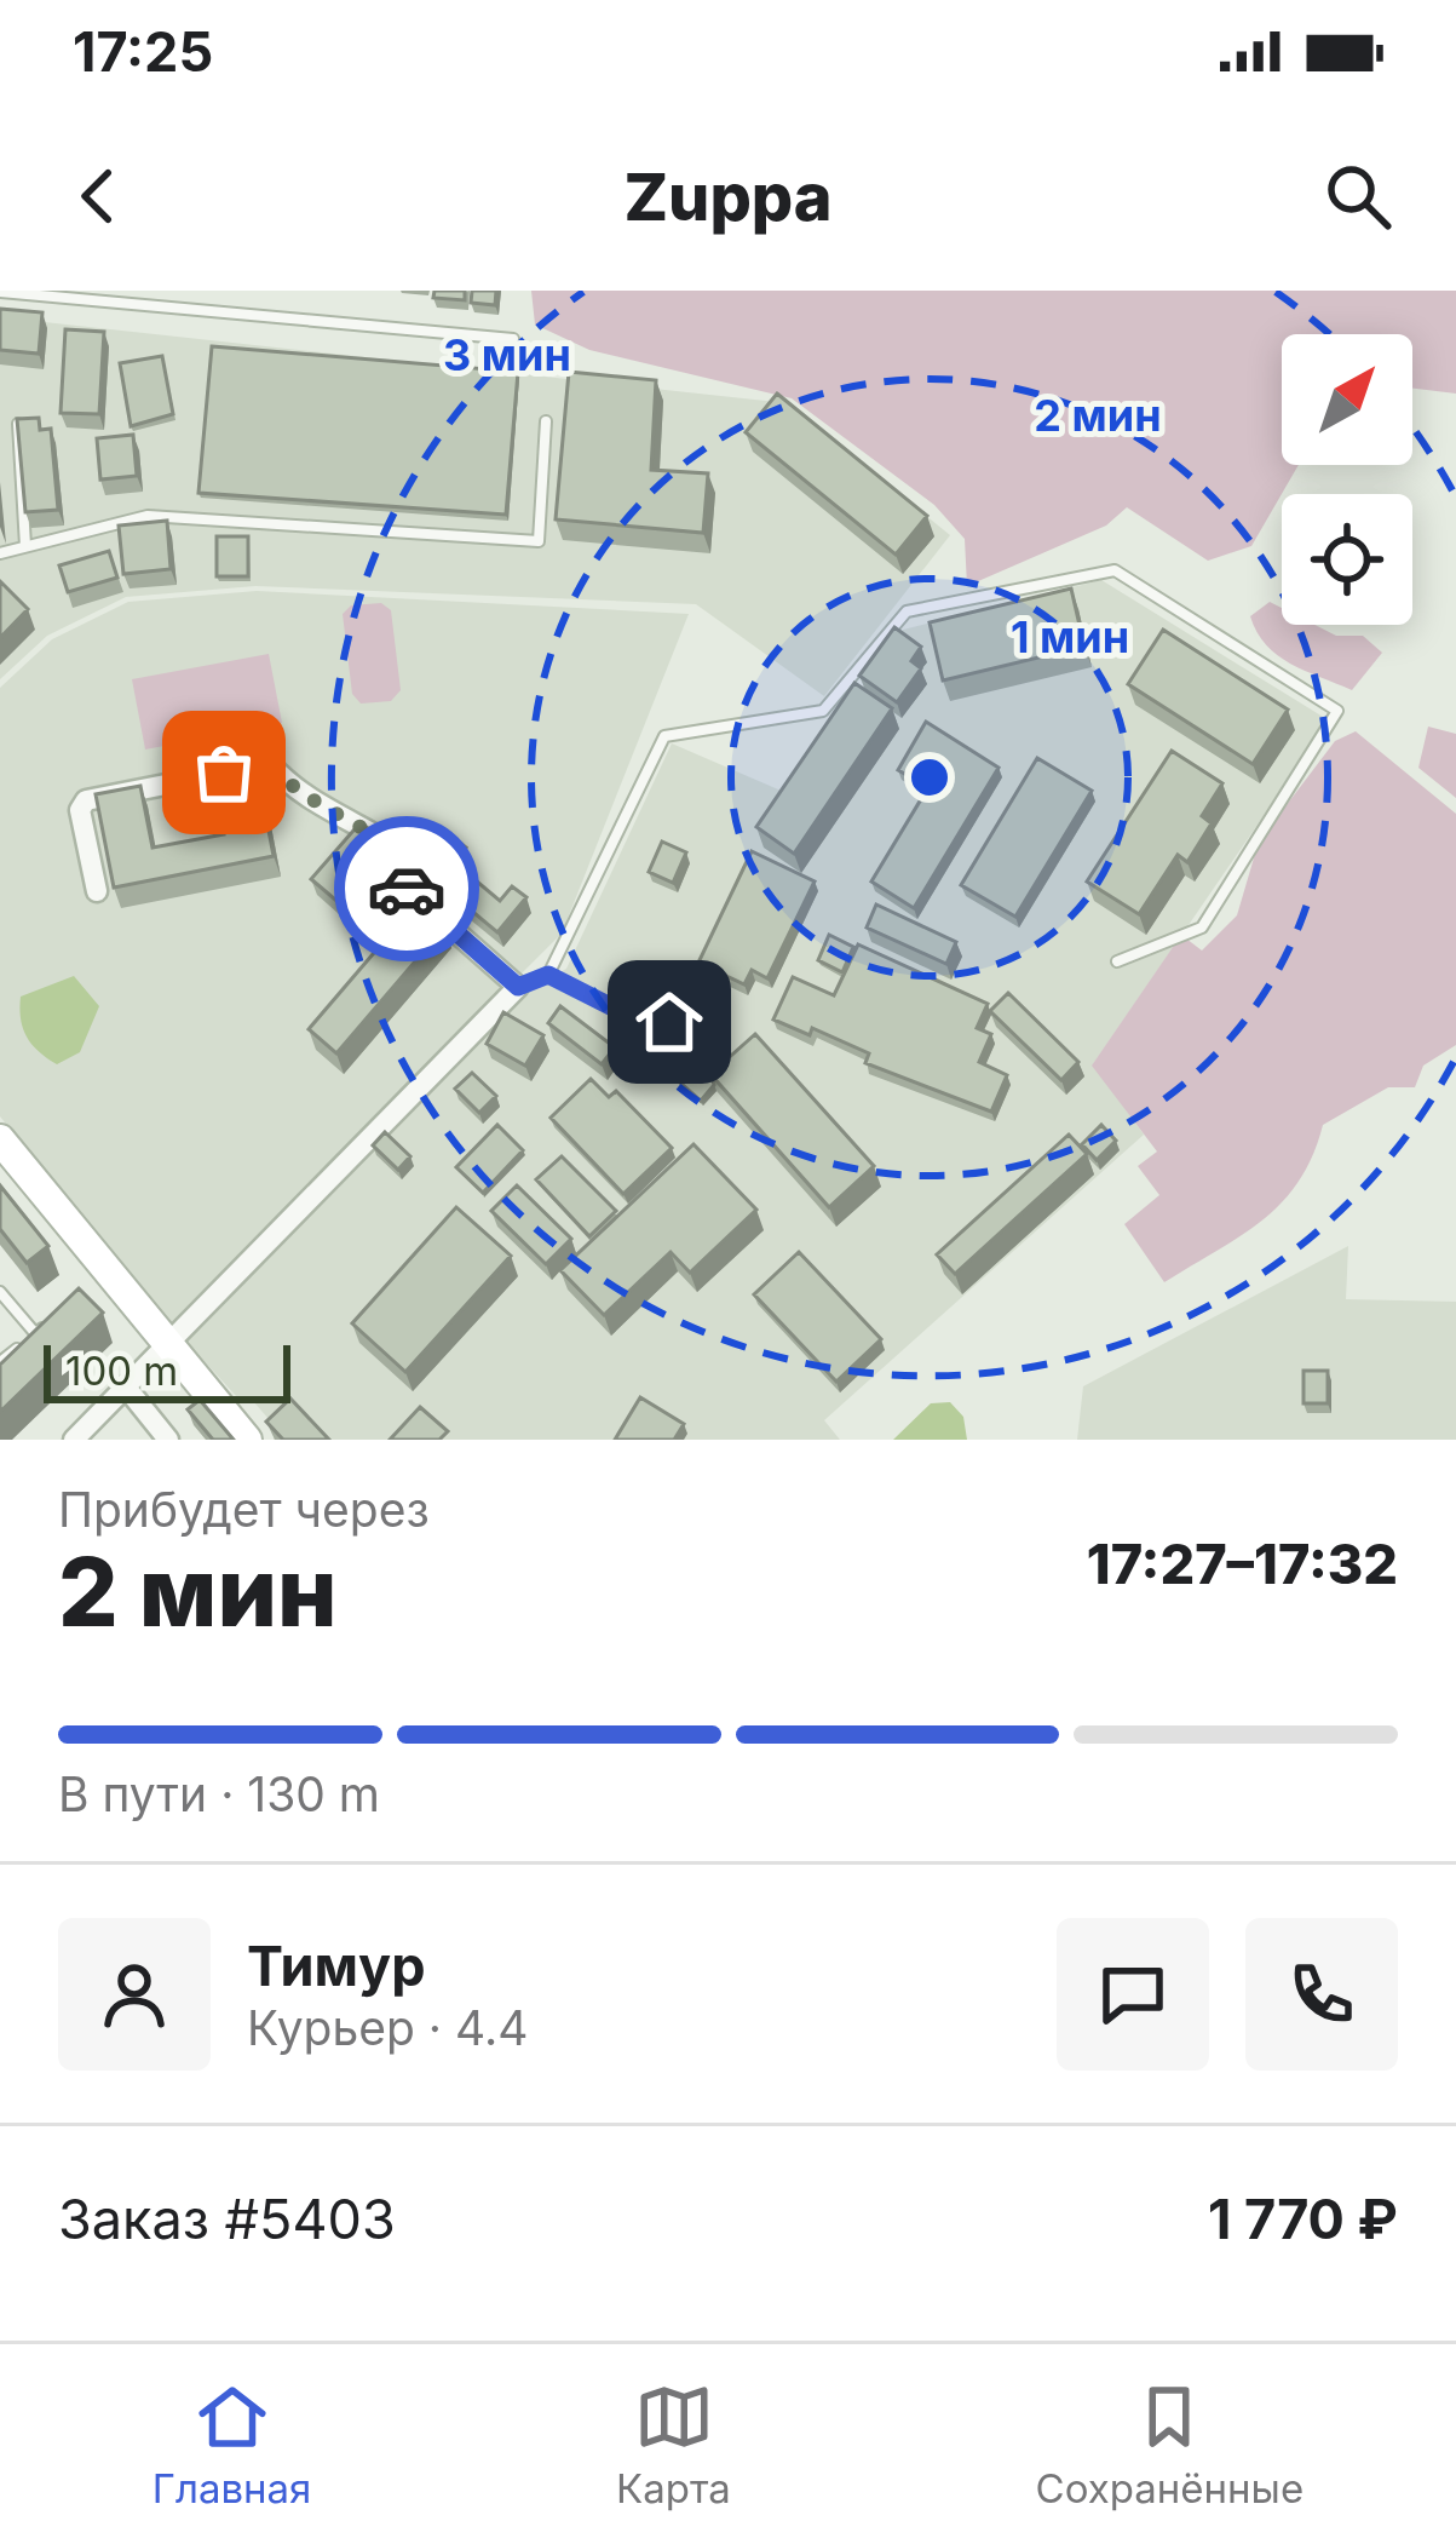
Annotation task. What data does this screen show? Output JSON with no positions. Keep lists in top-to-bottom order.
{
  "scale_bar": "100 m",
  "north": "top right",
  "page": {
    "status": "17:25",
    "header": "Zuppa",
    "scale": "100 m",
    "heading": ["2 мин", "Прибудет через", "17:27–17:32"],
    "panel": [
      "Тимур",
      "Курьер · 4.4",
      "Заказ #5403",
      "1 770 ₽"
    ],
    "bar": "В пути · 130 m",
    "tabs": ["Главная", "Карта", "Сохранённые"]
  },
  "rings": ["3 мин", "2 мин", "1 мин"]
}
